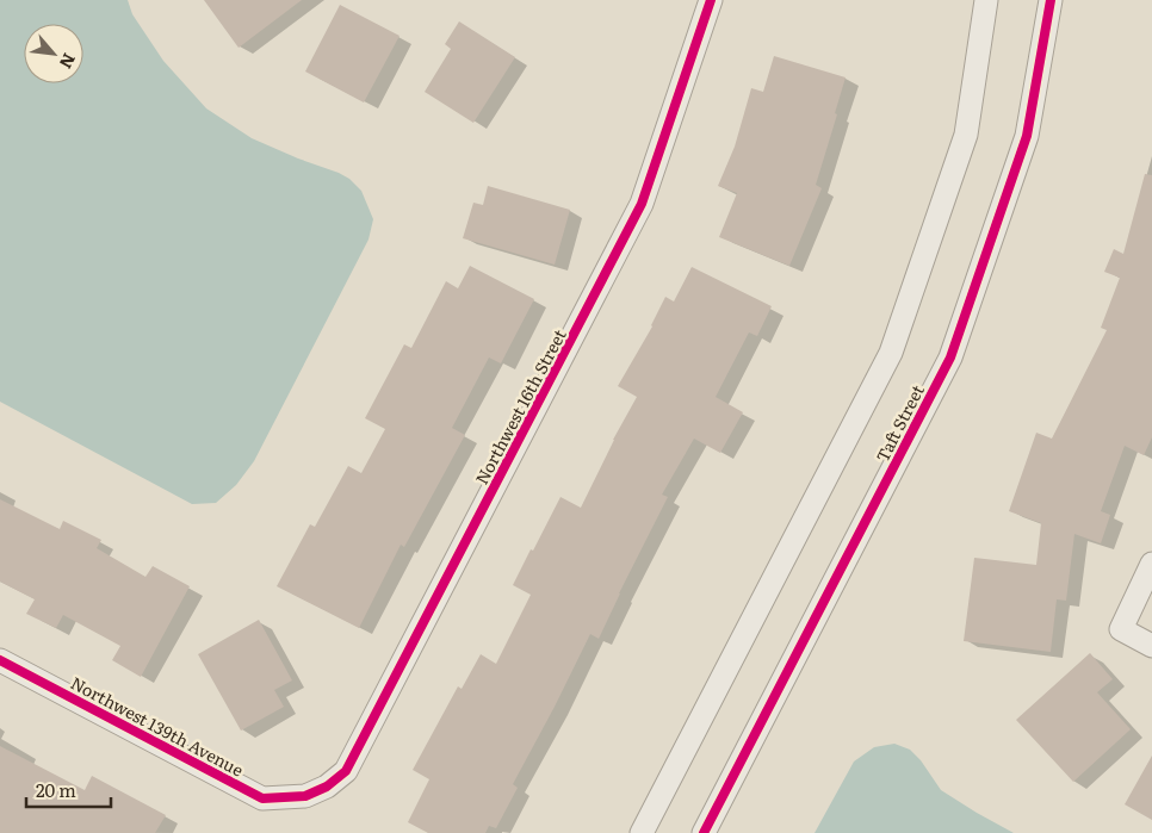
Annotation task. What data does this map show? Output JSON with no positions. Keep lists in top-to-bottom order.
{
  "streets": {
    "street": ["Northwest 16th Street", "Taft Street", "Northwest 139th Avenue"]
  },
  "crossings": [
    ["Northwest 16th Street", "Northwest 139th Avenue"]
  ],
  "scale_bar": "20 m",
  "north": "bottom right"
}
